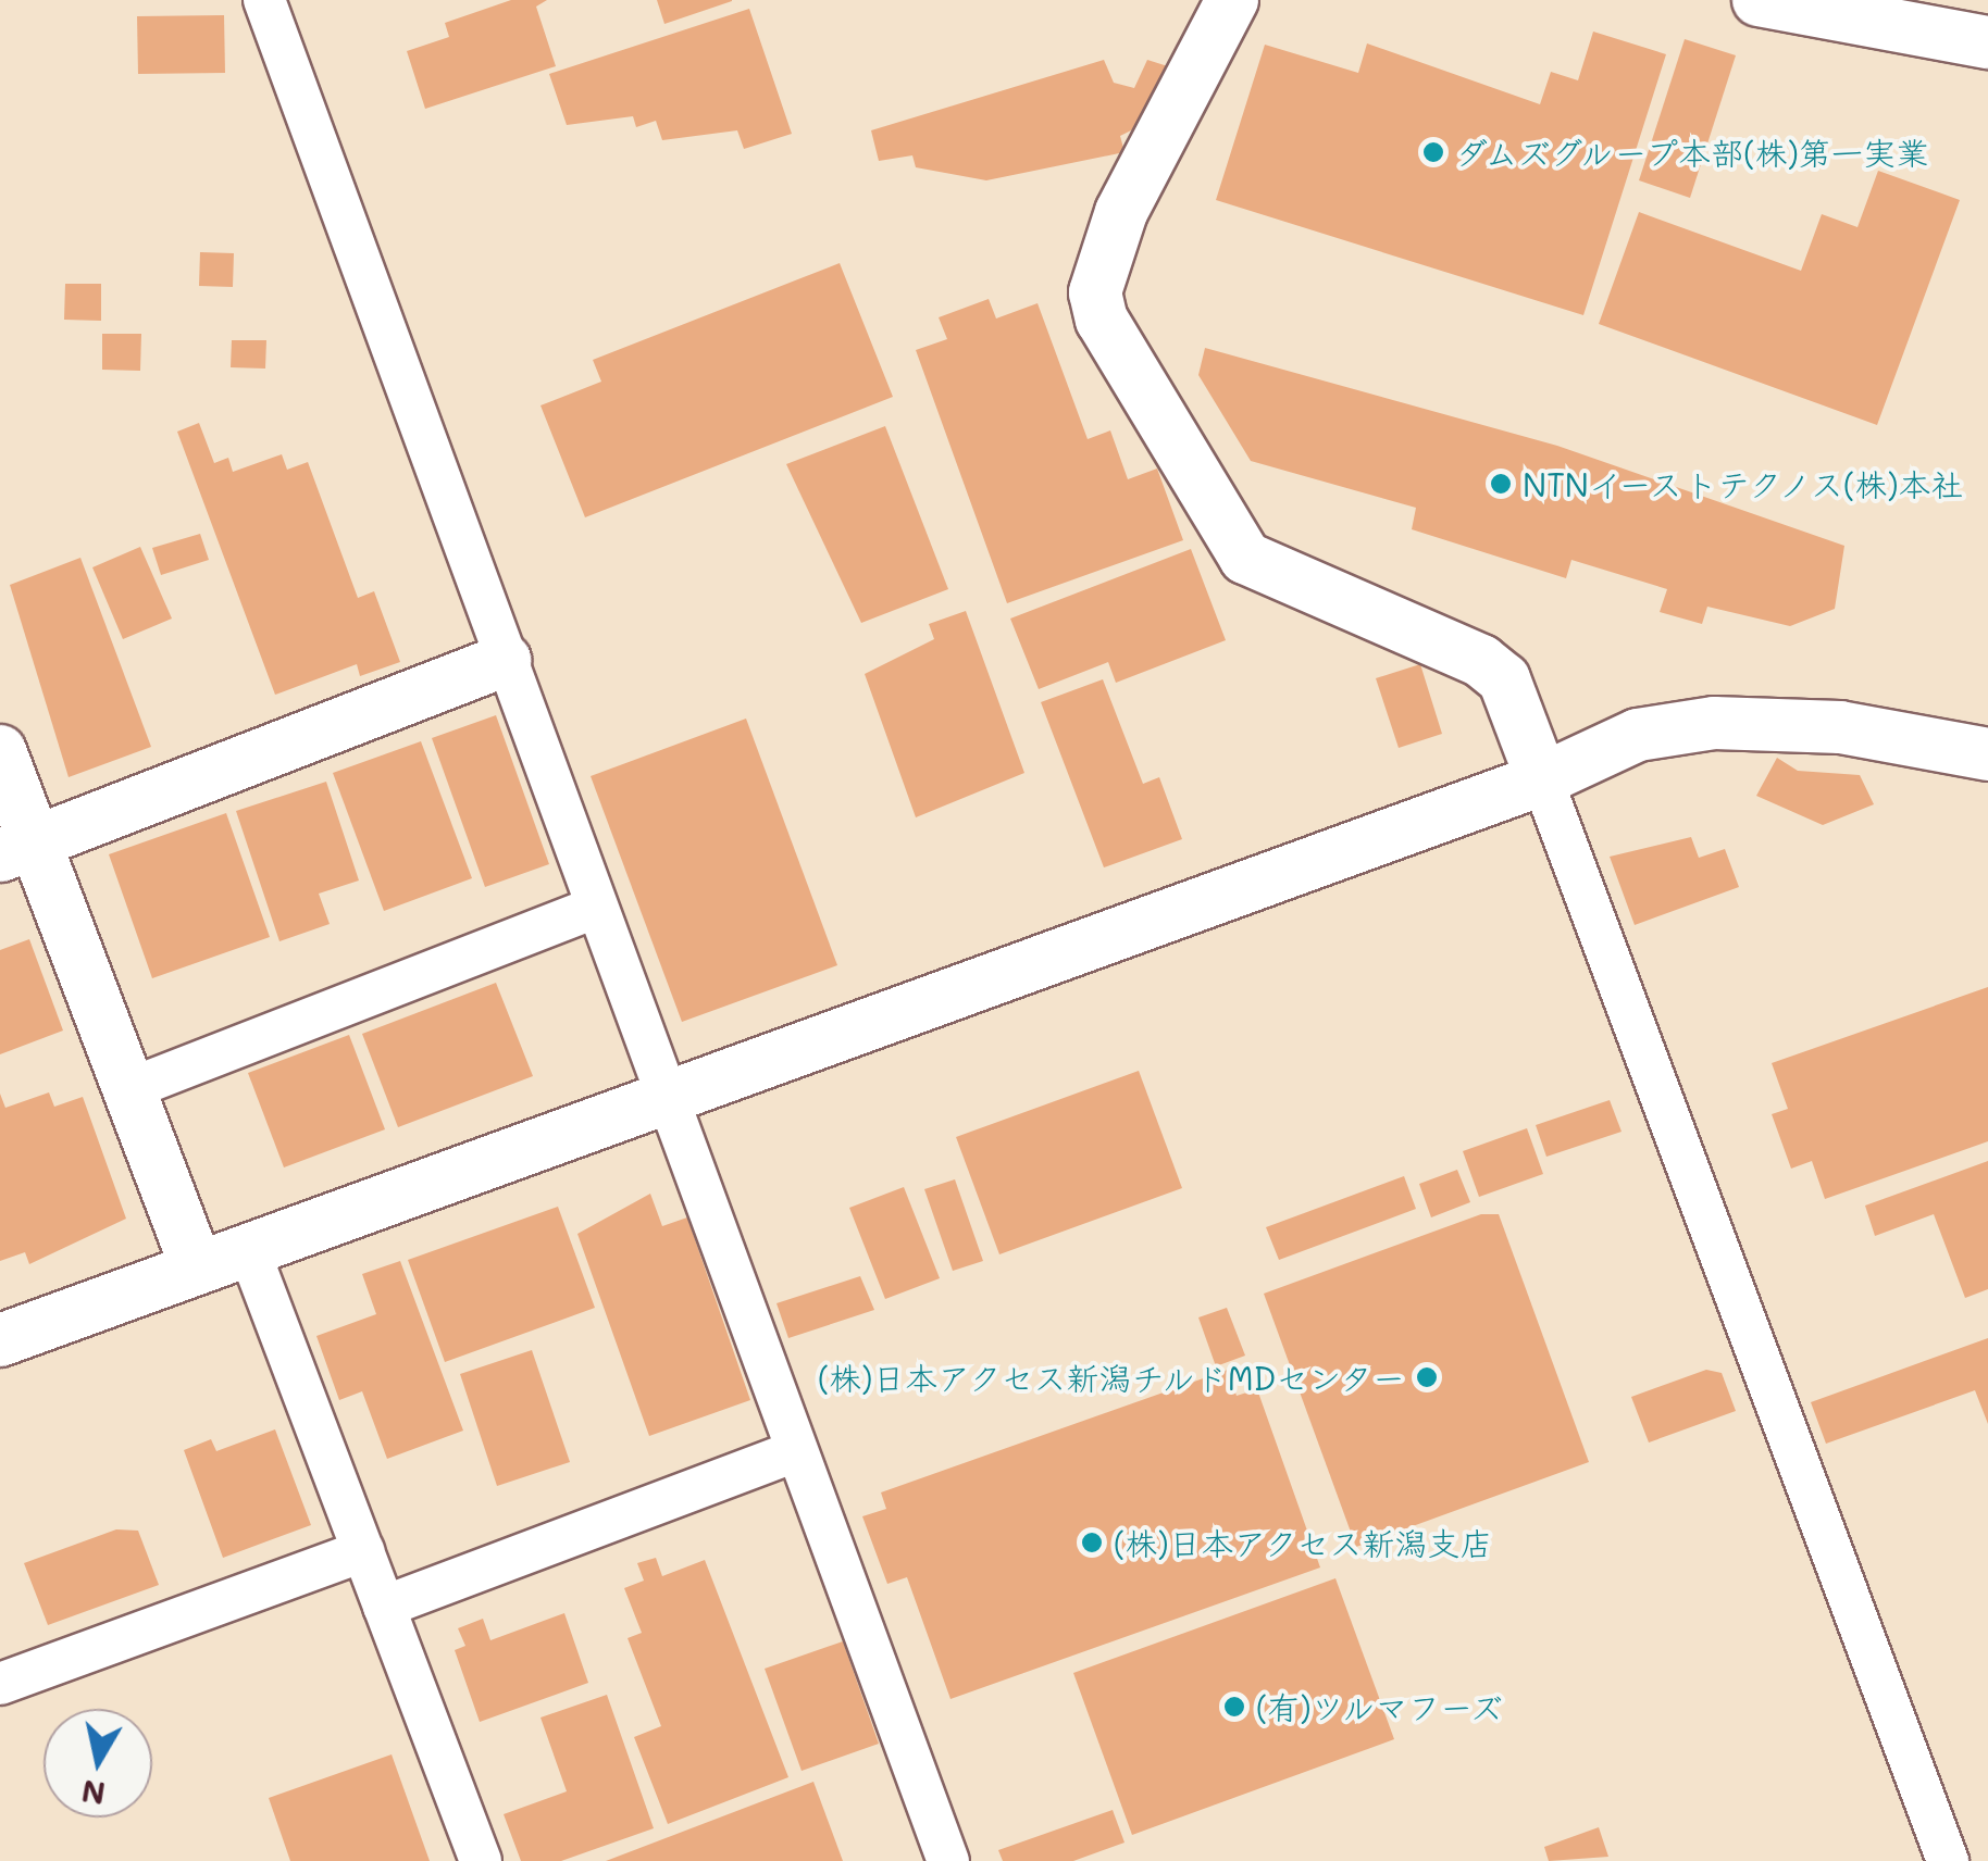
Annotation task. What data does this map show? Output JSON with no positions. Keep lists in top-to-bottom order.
{
  "places": [
    "ダムズグループ本部(株)第一実業",
    "NTNイーストテクノス(株)本社",
    "(株)日本アクセス新潟チルドMDセンター",
    "(株)日本アクセス新潟支店",
    "(有)ツルマフーズ"
  ],
  "north": "bottom"
}
